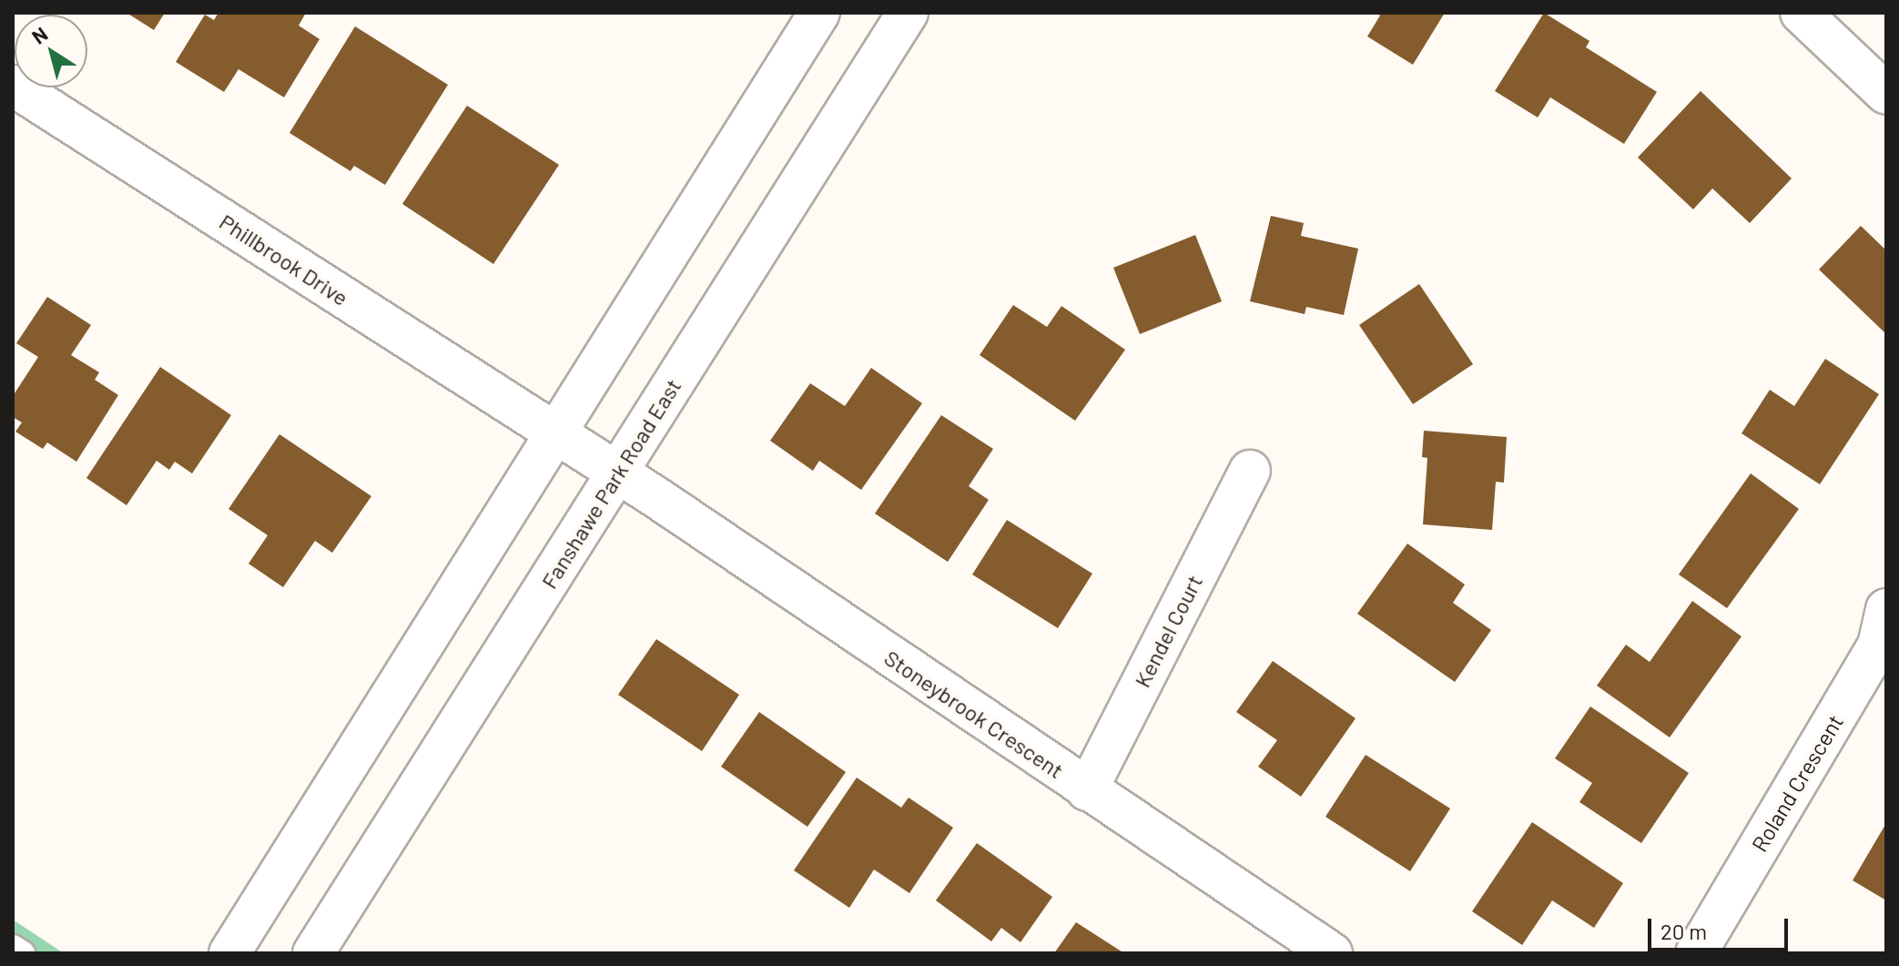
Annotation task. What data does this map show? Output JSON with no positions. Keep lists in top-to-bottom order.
{
  "streets": {
    "street": [
      "Phillbrook Drive",
      "Fanshawe Park Road East",
      "Kendel Court",
      "Stoneybrook Crescent",
      "Roland Crescent"
    ]
  },
  "crossings": [
    ["Phillbrook Drive", "Fanshawe Park Road East"],
    ["Phillbrook Drive", "Stoneybrook Crescent"],
    ["Fanshawe Park Road East", "Stoneybrook Crescent"],
    ["Kendel Court", "Stoneybrook Crescent"]
  ],
  "scale_bar": "20 m",
  "north": "top left"
}
